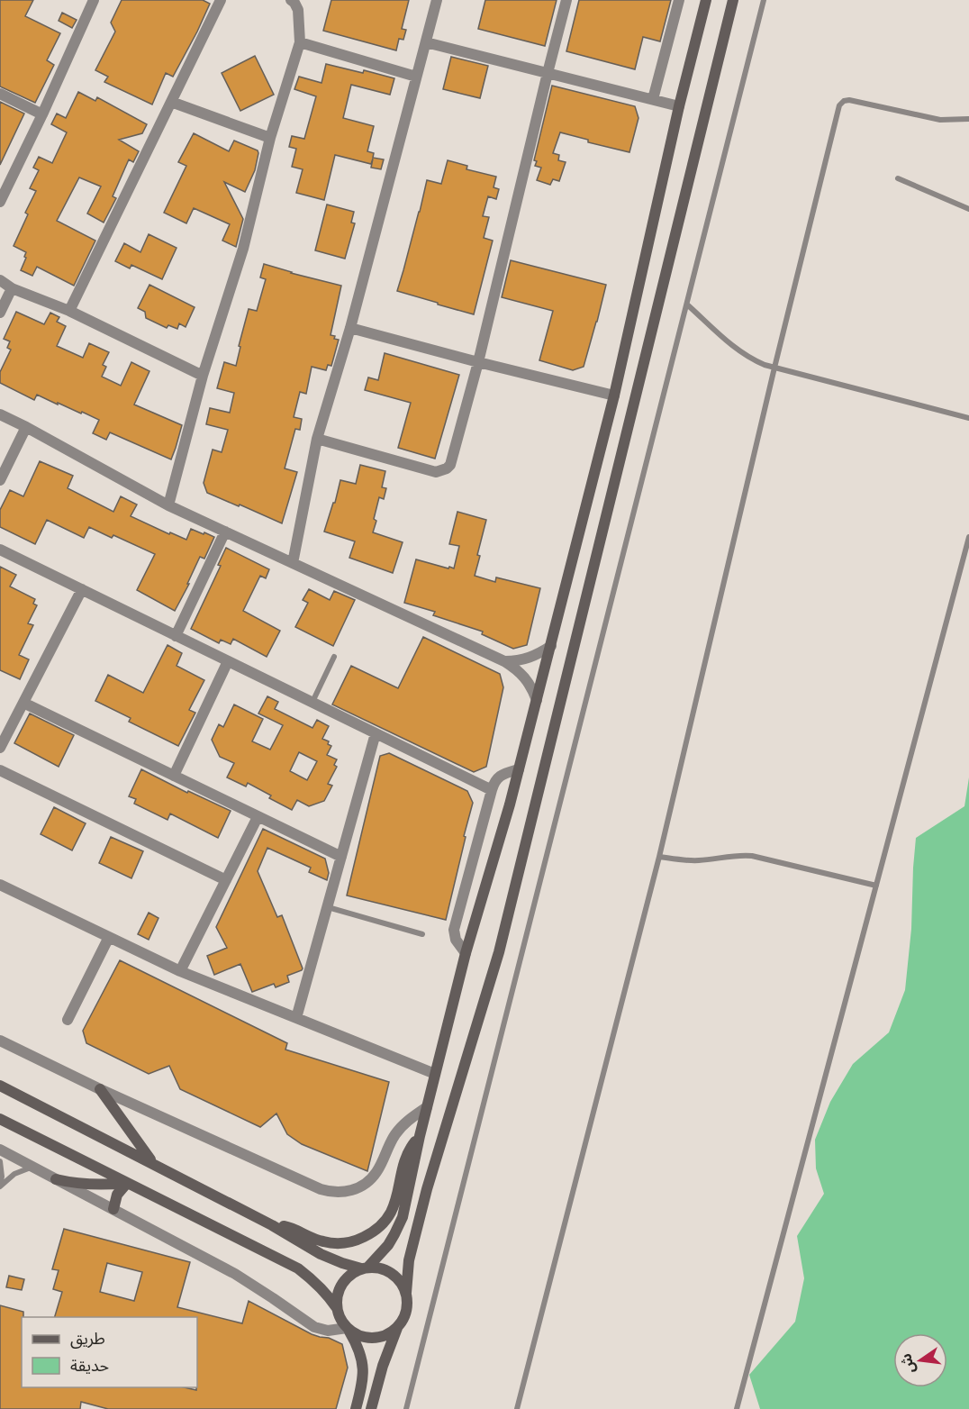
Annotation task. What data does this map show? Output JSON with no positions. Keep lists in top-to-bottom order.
{
  "legend": ["طريق", "حديقة"],
  "north": "left"
}
